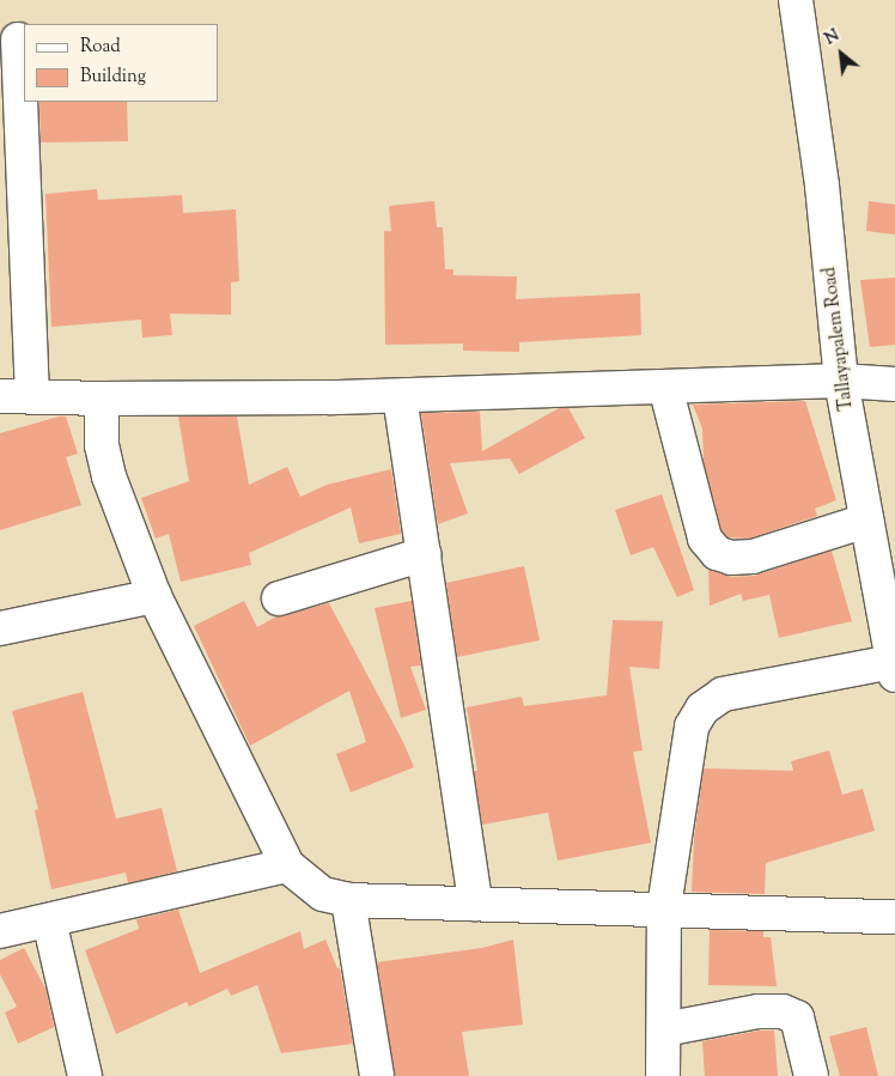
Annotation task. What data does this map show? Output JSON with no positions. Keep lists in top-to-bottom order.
{
  "streets": {
    "street": ["Tallayapalem Road"]
  },
  "legend": ["Road", "Building"],
  "north": "top left"
}
